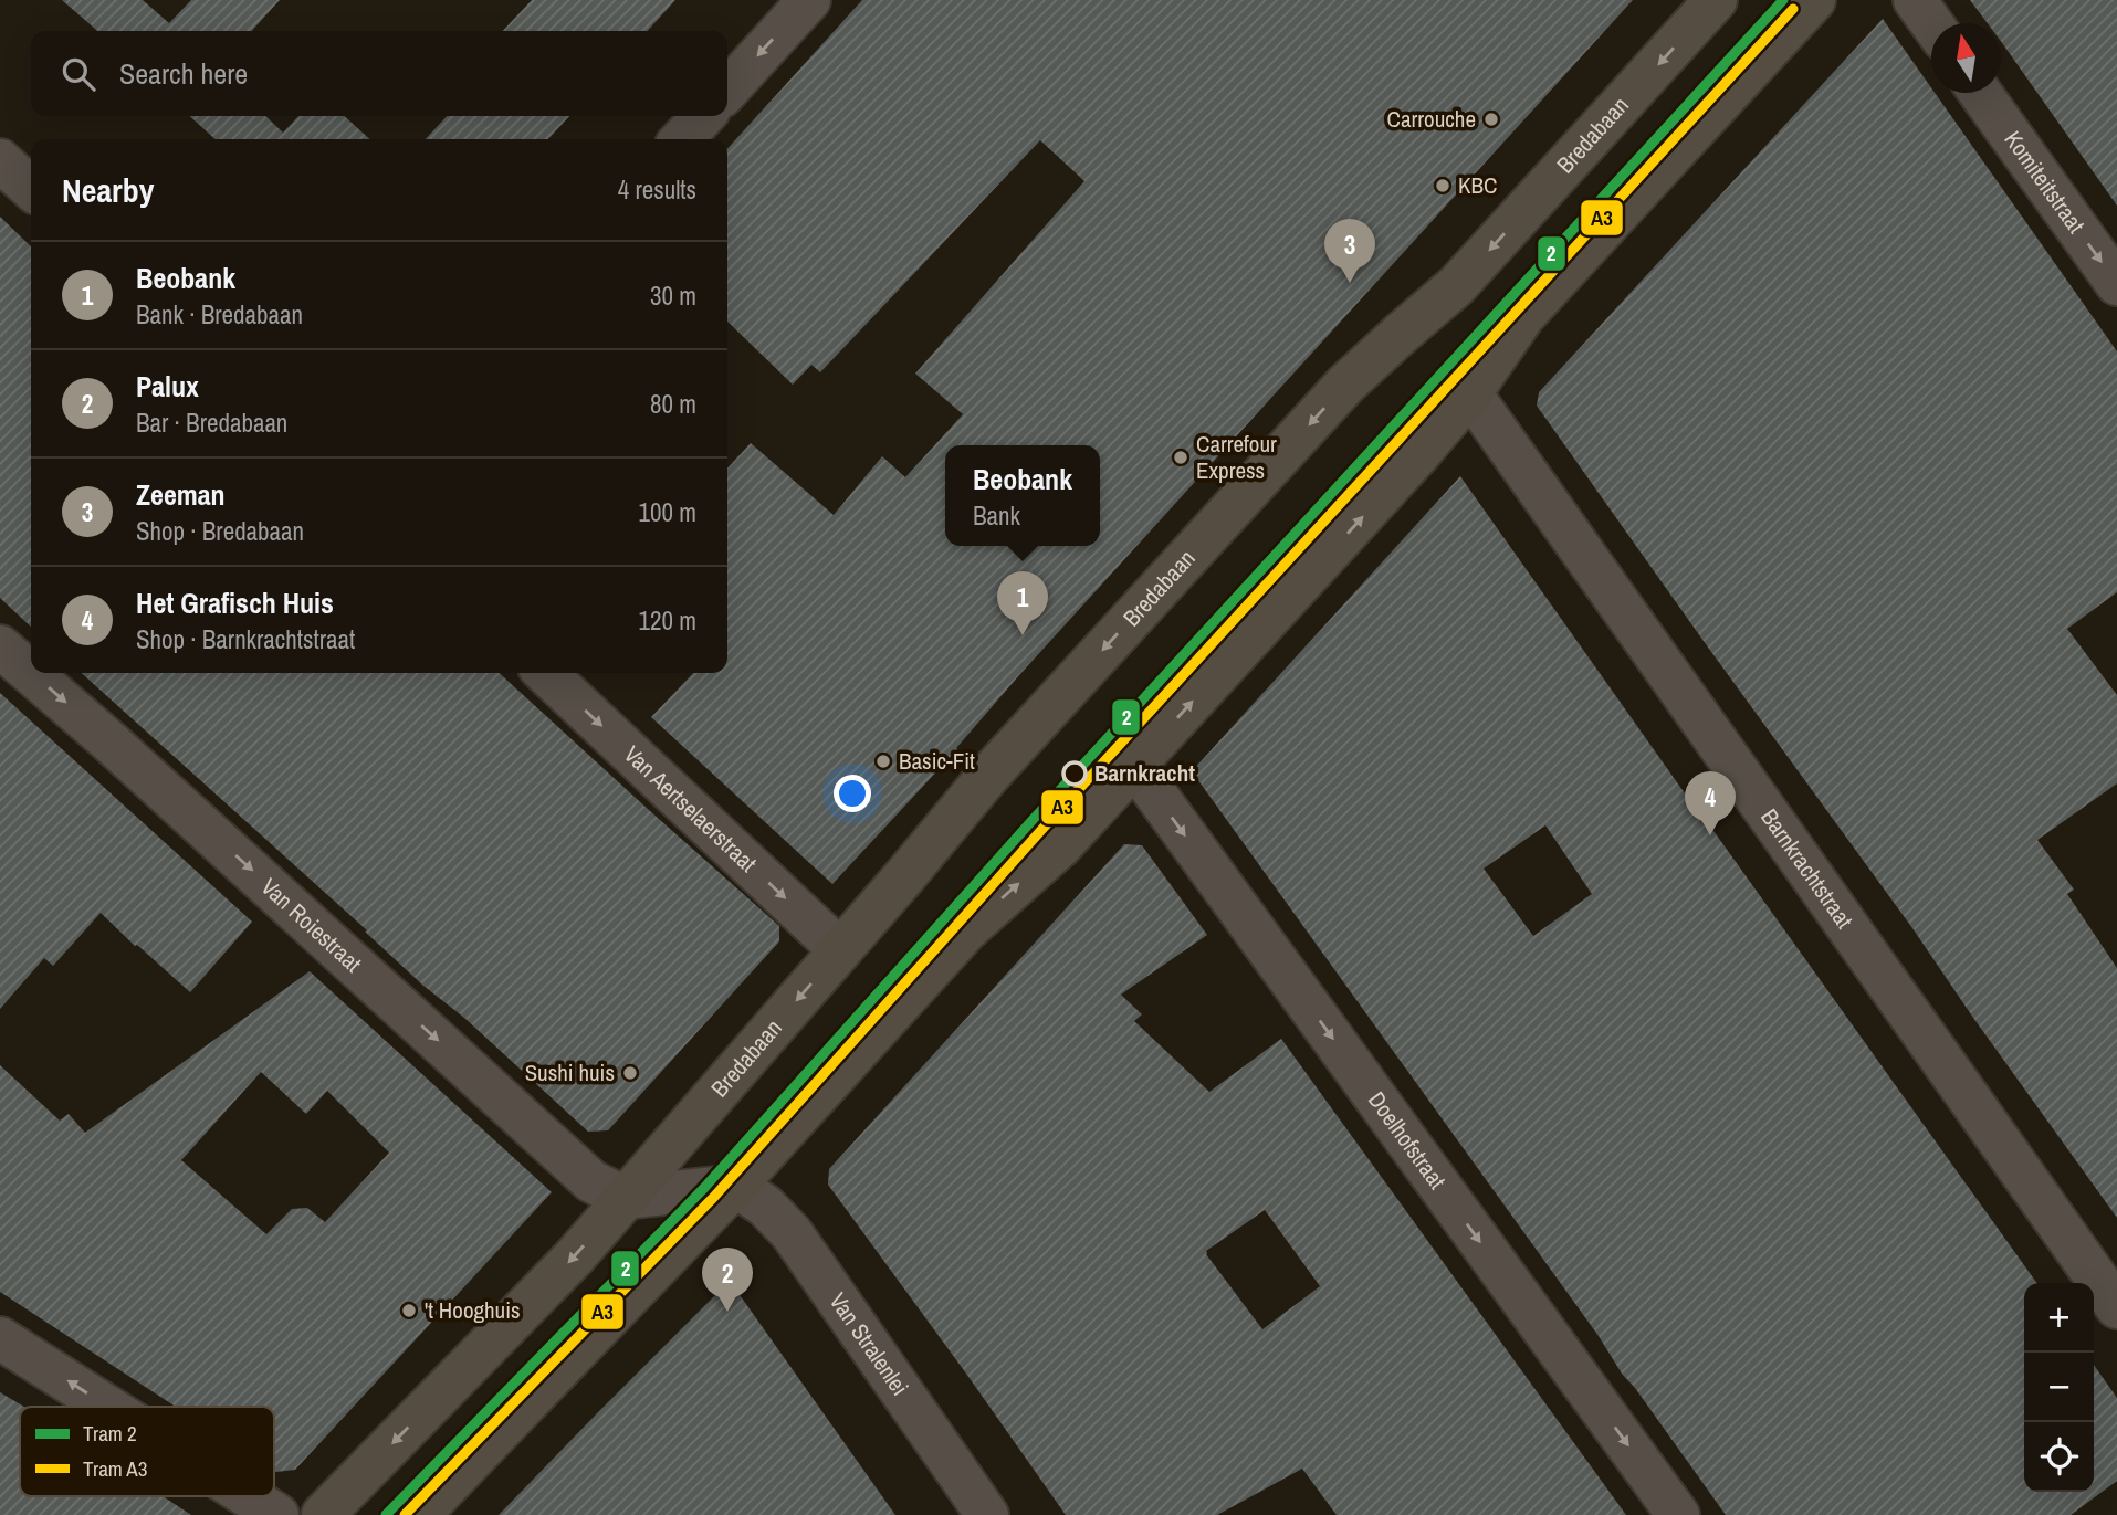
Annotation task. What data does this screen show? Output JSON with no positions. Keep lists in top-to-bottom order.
{
  "streets": {
    "main road": ["Bredabaan"],
    "street": [
      "Komiteitstraat",
      "Van Aertselaerstraat",
      "Barnkrachtstraat",
      "Van Roiestraat",
      "Doelhofstraat",
      "Van Stralenlei"
    ]
  },
  "crossings": [
    ["Bredabaan", "Van Aertselaerstraat"],
    ["Bredabaan", "Van Roiestraat"]
  ],
  "one_way": [
    "Komiteitstraat",
    "Van Aertselaerstraat",
    "Van Roiestraat",
    "Doelhofstraat"
  ],
  "places": [
    "Carrouche",
    "KBC",
    "Carrefour Express",
    "Basic-Fit",
    "Barnkracht",
    "Sushi huis",
    "'t Hooghuis"
  ],
  "lines": ["tram line 2", "tram line A3"],
  "legend": ["Tram 2", "Tram A3"],
  "north": "top",
  "page": {
    "search": "Search here",
    "heading": ["Nearby", "4 results"],
    "pins": [
      "3",
      "1",
      "4",
      "2"
    ],
    "list": [
      {
        "mark": "1",
        "name": "Beobank",
        "note": "Bank · Bredabaan",
        "value": "30 m"
      },
      {
        "mark": "2",
        "name": "Palux",
        "note": "Bar · Bredabaan",
        "value": "80 m"
      },
      {
        "mark": "3",
        "name": "Zeeman",
        "note": "Shop · Bredabaan",
        "value": "100 m"
      },
      {
        "mark": "4",
        "name": "Het Grafisch Huis",
        "note": "Shop · Barnkrachtstraat",
        "value": "120 m"
      }
    ],
    "popup": ["Beobank", "Bank"],
    "map_buttons": ["+", "−"]
  }
}
